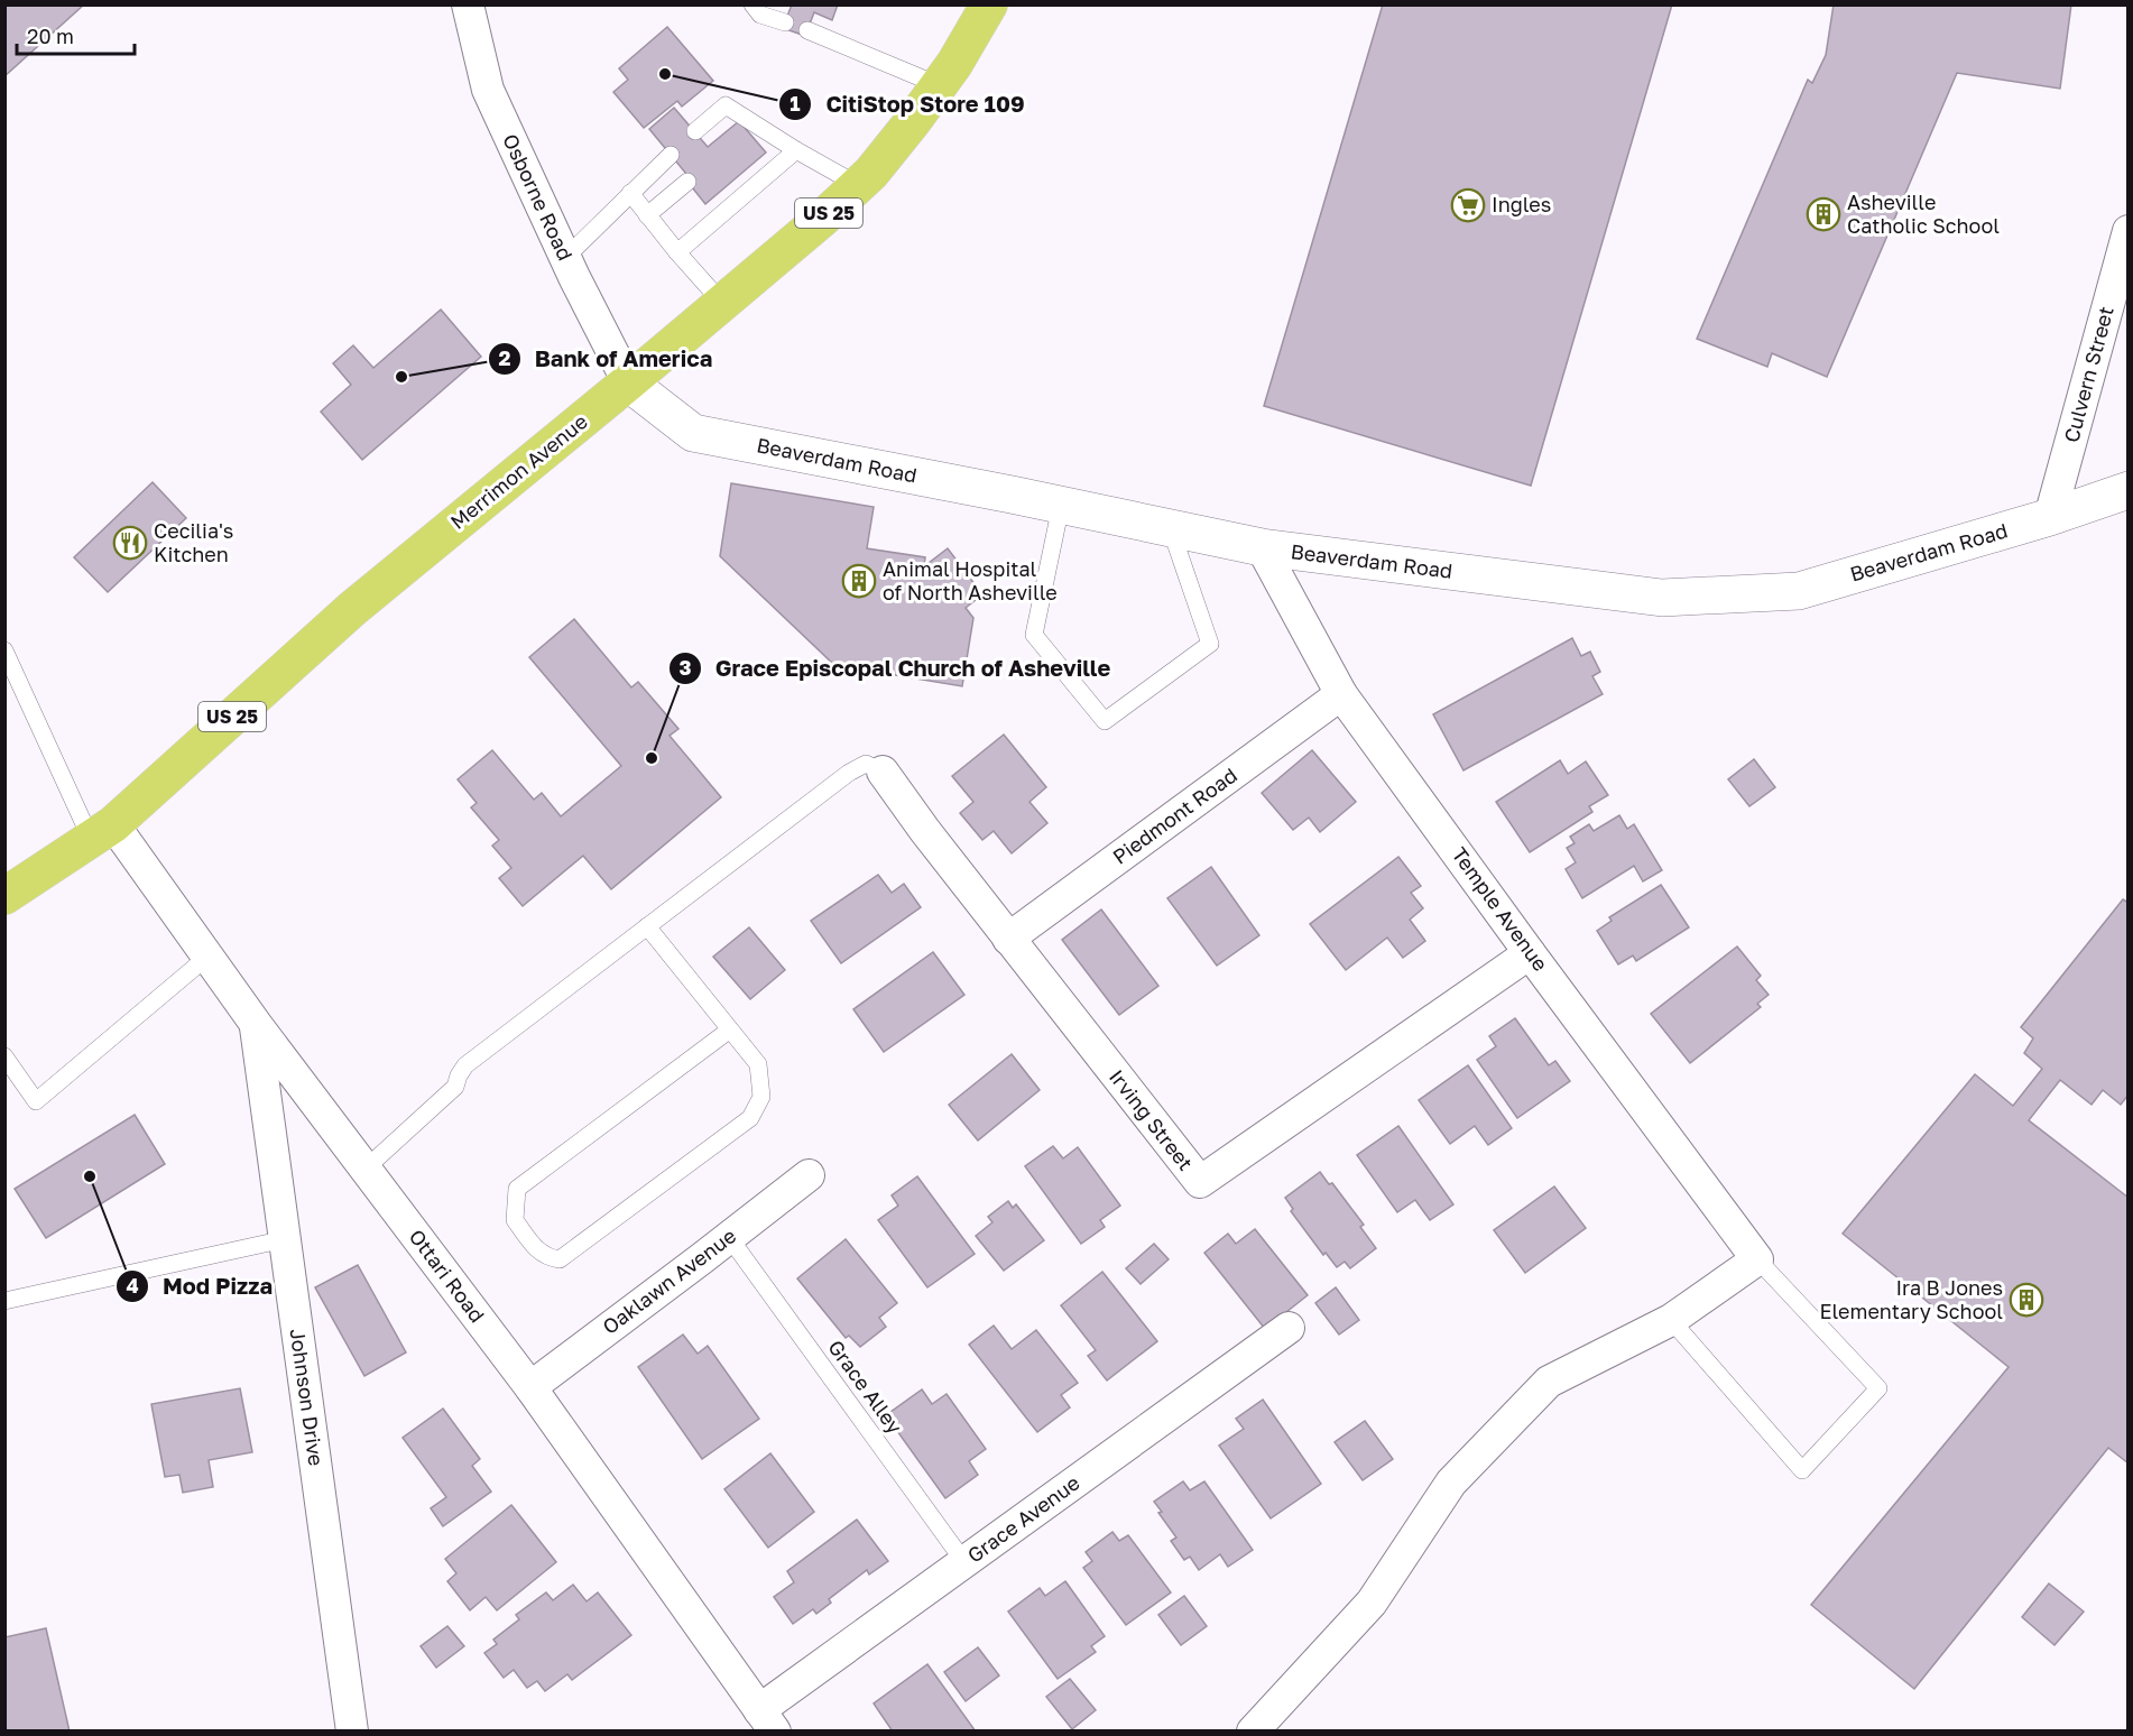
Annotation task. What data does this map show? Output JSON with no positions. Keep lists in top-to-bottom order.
{
  "streets": {
    "main road": ["US 25", "Merrimon Avenue"],
    "street": [
      "Osborne Road",
      "Culvern Street",
      "Beaverdam Road",
      "Piedmont Road",
      "Temple Avenue",
      "Irving Street",
      "Ottari Road",
      "Oaklawn Avenue",
      "Johnson Drive",
      "Grace Avenue"
    ],
    "lane": ["Grace Alley"]
  },
  "crossings": [
    ["Osborne Road", "Beaverdam Road"],
    ["Osborne Road", "Merrimon Avenue"],
    ["Culvern Street", "Beaverdam Road"],
    ["Beaverdam Road", "Merrimon Avenue"],
    ["Beaverdam Road", "Temple Avenue"],
    ["Merrimon Avenue", "Ottari Road"],
    ["Piedmont Road", "Temple Avenue"],
    ["Piedmont Road", "Irving Street"],
    ["Temple Avenue", "Irving Street"],
    ["Ottari Road", "Oaklawn Avenue"],
    ["Ottari Road", "Johnson Drive"],
    ["Ottari Road", "Grace Avenue"],
    ["Oaklawn Avenue", "Grace Alley"],
    ["Grace Alley", "Grace Avenue"]
  ],
  "places": {
    "other": [
      "CitiStop Store 109",
      "Bank of America",
      "Grace Episcopal Church of Asheville",
      "Mod Pizza"
    ],
    "supermarket": ["Ingles"],
    "building": ["Asheville Catholic School", "Animal Hospital of North Asheville", "Ira B Jones Elementary School"],
    "restaurant": ["Cecilia's Kitchen"]
  },
  "scale_bar": "20 m"
}
